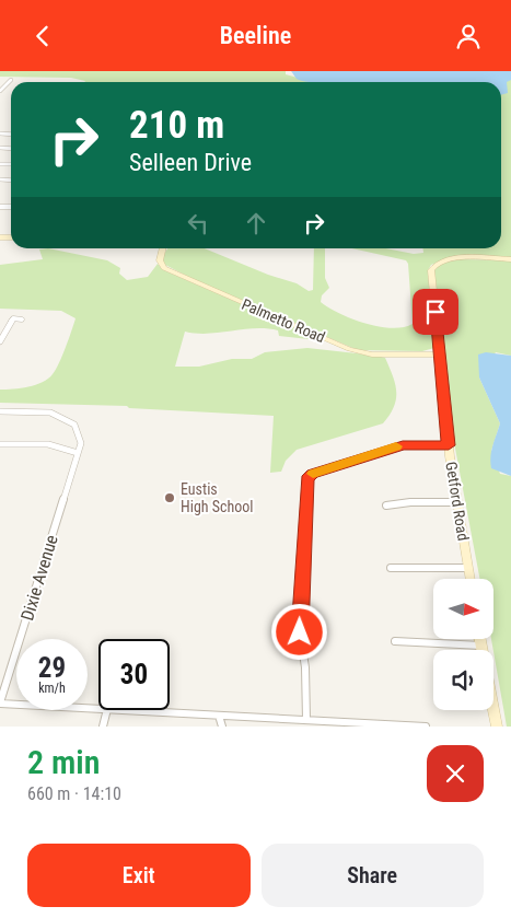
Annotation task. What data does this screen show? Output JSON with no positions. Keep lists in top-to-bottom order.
{
  "streets": {
    "street": ["Palmetto Road", "Getford Road", "Dixie Avenue"]
  },
  "crossings": [
    ["Palmetto Road", "Getford Road"]
  ],
  "places": ["Eustis High School"],
  "north": "right",
  "page": {
    "header": "Beeline",
    "turn": ["210 m", "Selleen Drive"],
    "speed": "29 km/h",
    "limit": "30",
    "heading": ["2 min", "660 m · 14:10"],
    "buttons": ["Exit", "Share"]
  }
}
